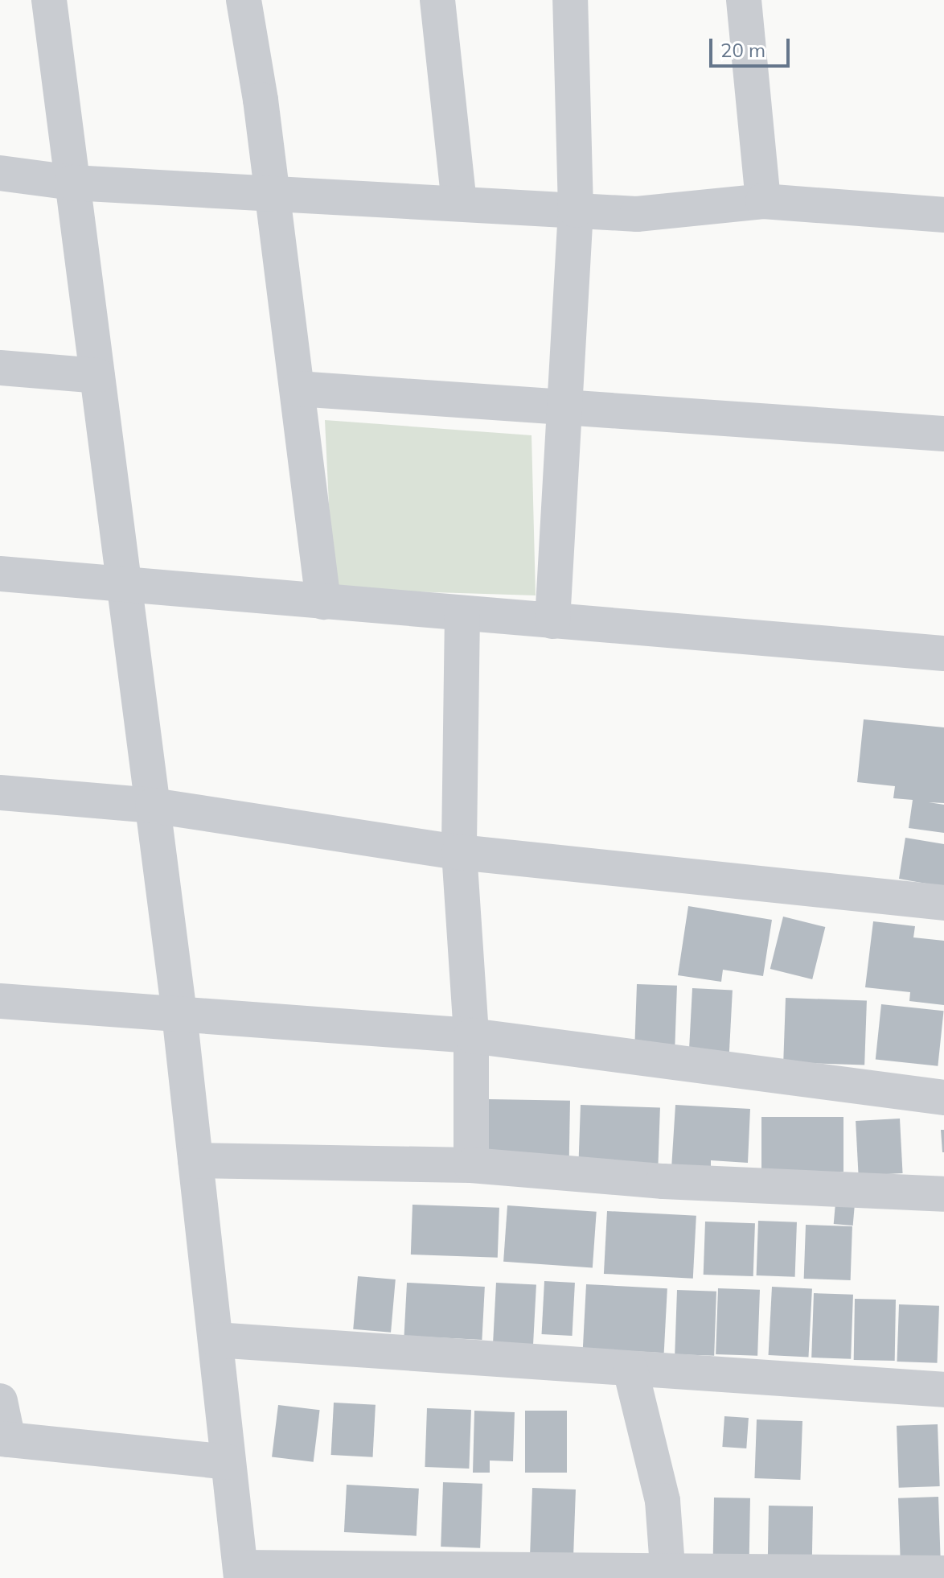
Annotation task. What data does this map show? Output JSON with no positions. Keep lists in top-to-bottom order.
{
  "scale_bar": "20 m"
}
